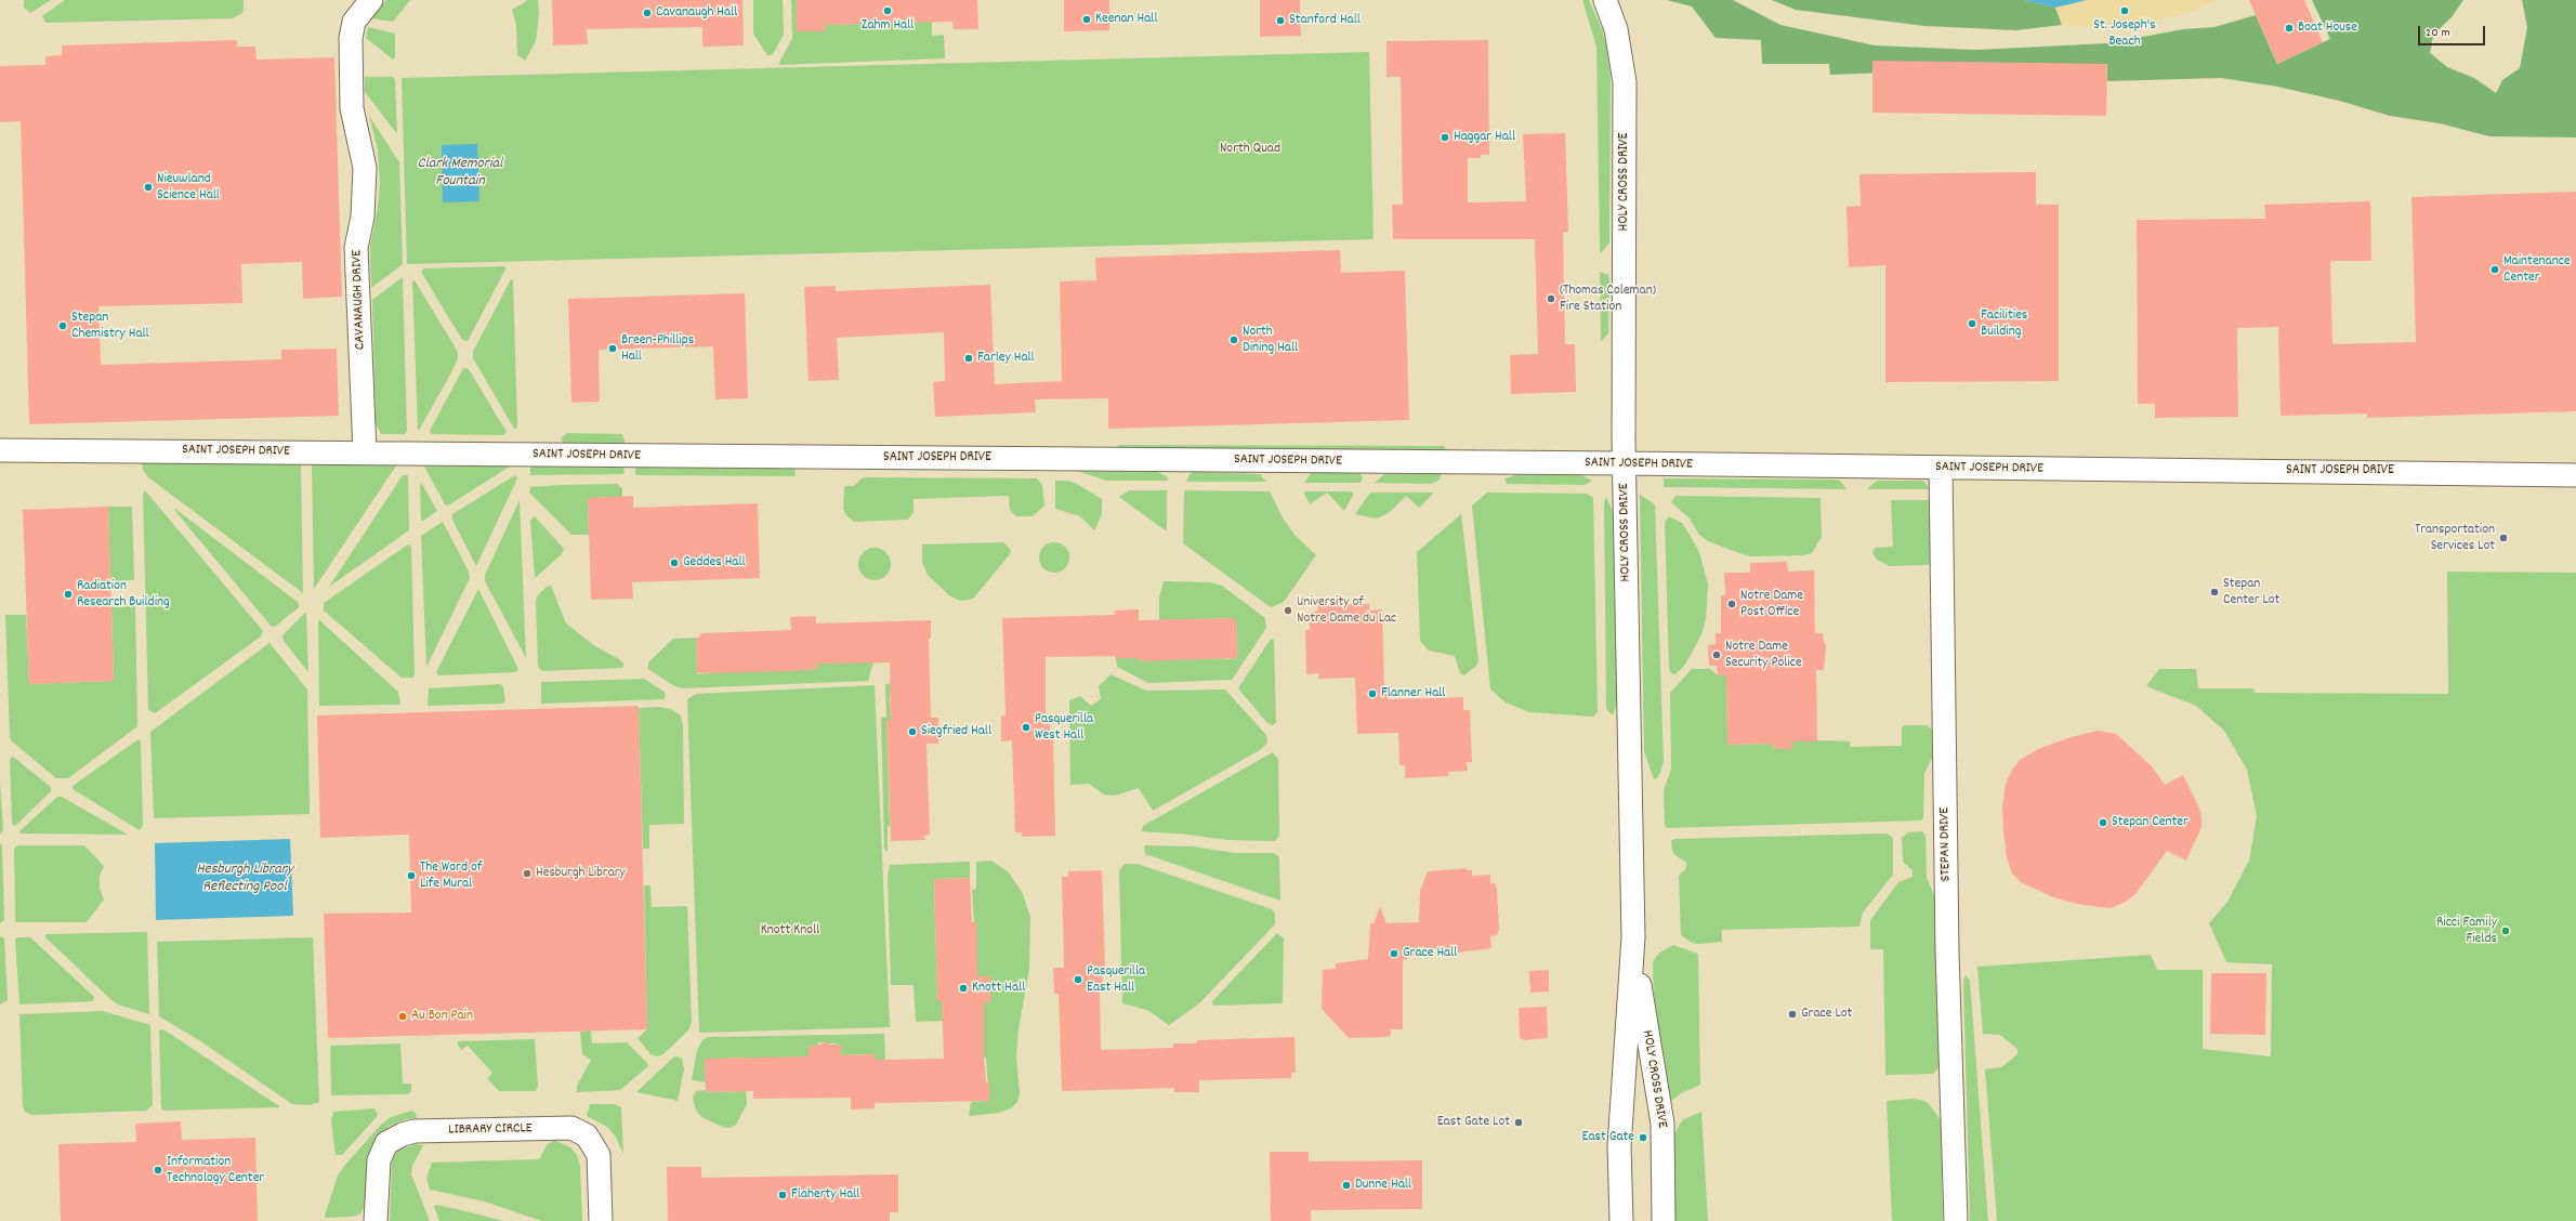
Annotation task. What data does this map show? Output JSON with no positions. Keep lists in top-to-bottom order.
{
  "streets": {
    "street": [
      "HOLY CROSS DRIVE",
      "CAVANAUGH DRIVE",
      "SAINT JOSEPH DRIVE",
      "STEPAN DRIVE",
      "LIBRARY CIRCLE"
    ]
  },
  "crossings": [
    ["HOLY CROSS DRIVE", "SAINT JOSEPH DRIVE"],
    ["CAVANAUGH DRIVE", "SAINT JOSEPH DRIVE"],
    ["SAINT JOSEPH DRIVE", "STEPAN DRIVE"]
  ],
  "water": ["Clark Memorial Fountain", "Hesburgh Library Reflecting Pool"],
  "parks": ["North Quad", "Knott Knoll"],
  "places": [
    "Zahm Hall",
    "St. Joseph's Beach",
    "Cavanaugh Hall",
    "Keenan Hall",
    "Stanford Hall",
    "Boat House",
    "Haggar Hall",
    "Nieuwland Science Hall",
    "Maintenance Center",
    "(Thomas Coleman) Fire Station",
    "Facilities Building",
    "Stepan Chemistry Hall",
    "North Dining Hall",
    "Breen-Phillips Hall",
    "Farley Hall",
    "Transportation Services Lot",
    "Geddes Hall",
    "Stepan Center Lot",
    "Radiation Research Building",
    "Notre Dame Post Office",
    "University of Notre Dame du Lac",
    "Notre Dame Security Police",
    "Flanner Hall",
    "Pasquerilla West Hall",
    "Siegfried Hall",
    "Stepan Center",
    "Hesburgh Library",
    "The Word of Life Mural",
    "Ricci Family Fields",
    "Grace Hall",
    "Pasquerilla East Hall",
    "Knott Hall",
    "Grace Lot",
    "Au Bon Pain",
    "East Gate Lot",
    "East Gate",
    "Information Technology Center",
    "Dunne Hall",
    "Flaherty Hall"
  ],
  "scale_bar": "20 m"
}
